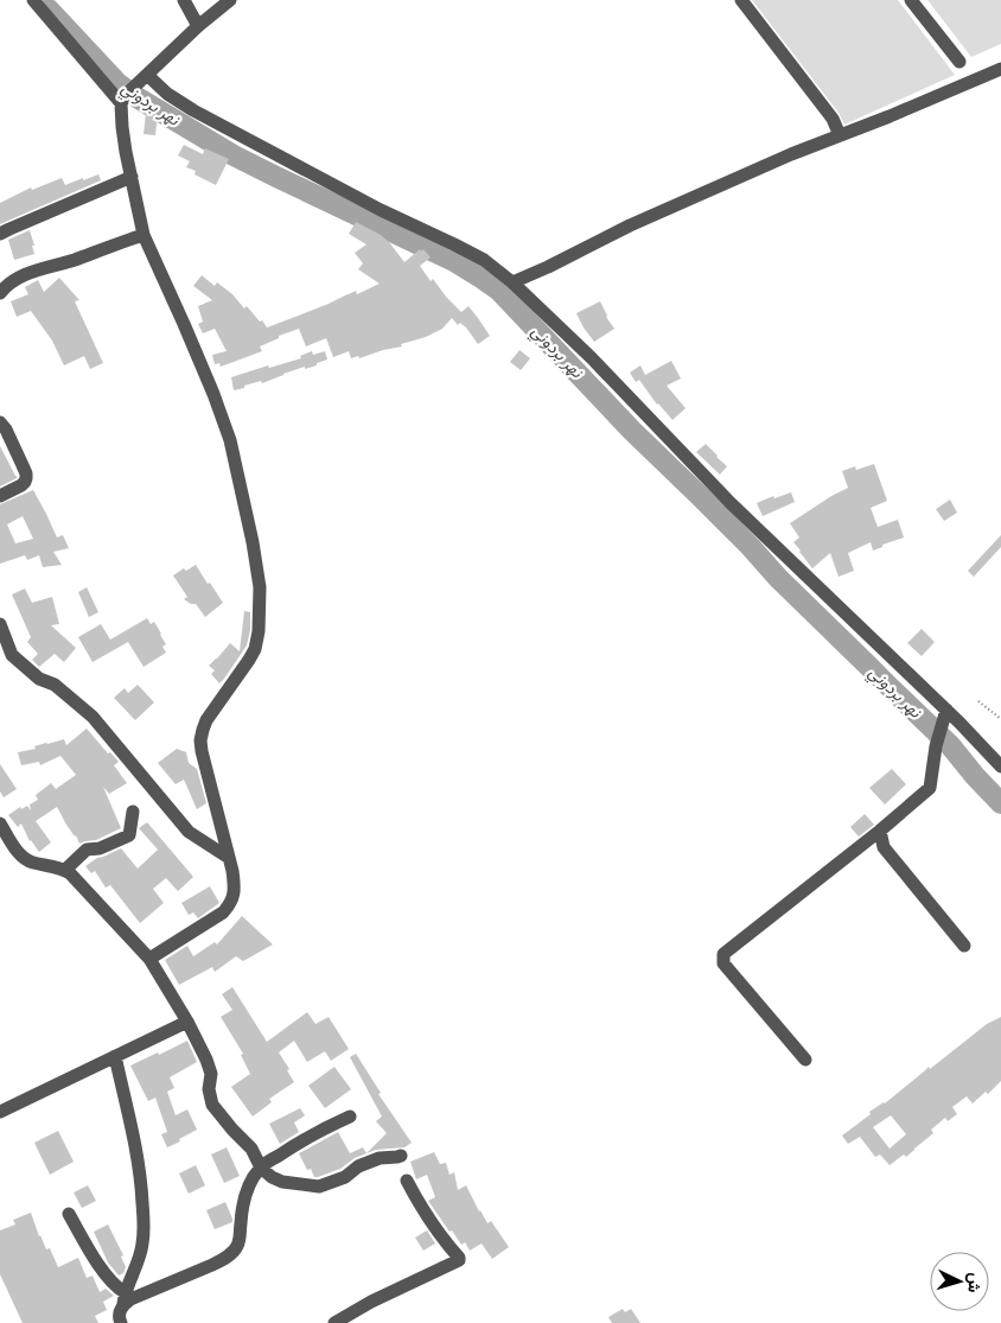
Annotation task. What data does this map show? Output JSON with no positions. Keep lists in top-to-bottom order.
{
  "water": ["نهر بردوني"],
  "north": "right"
}
